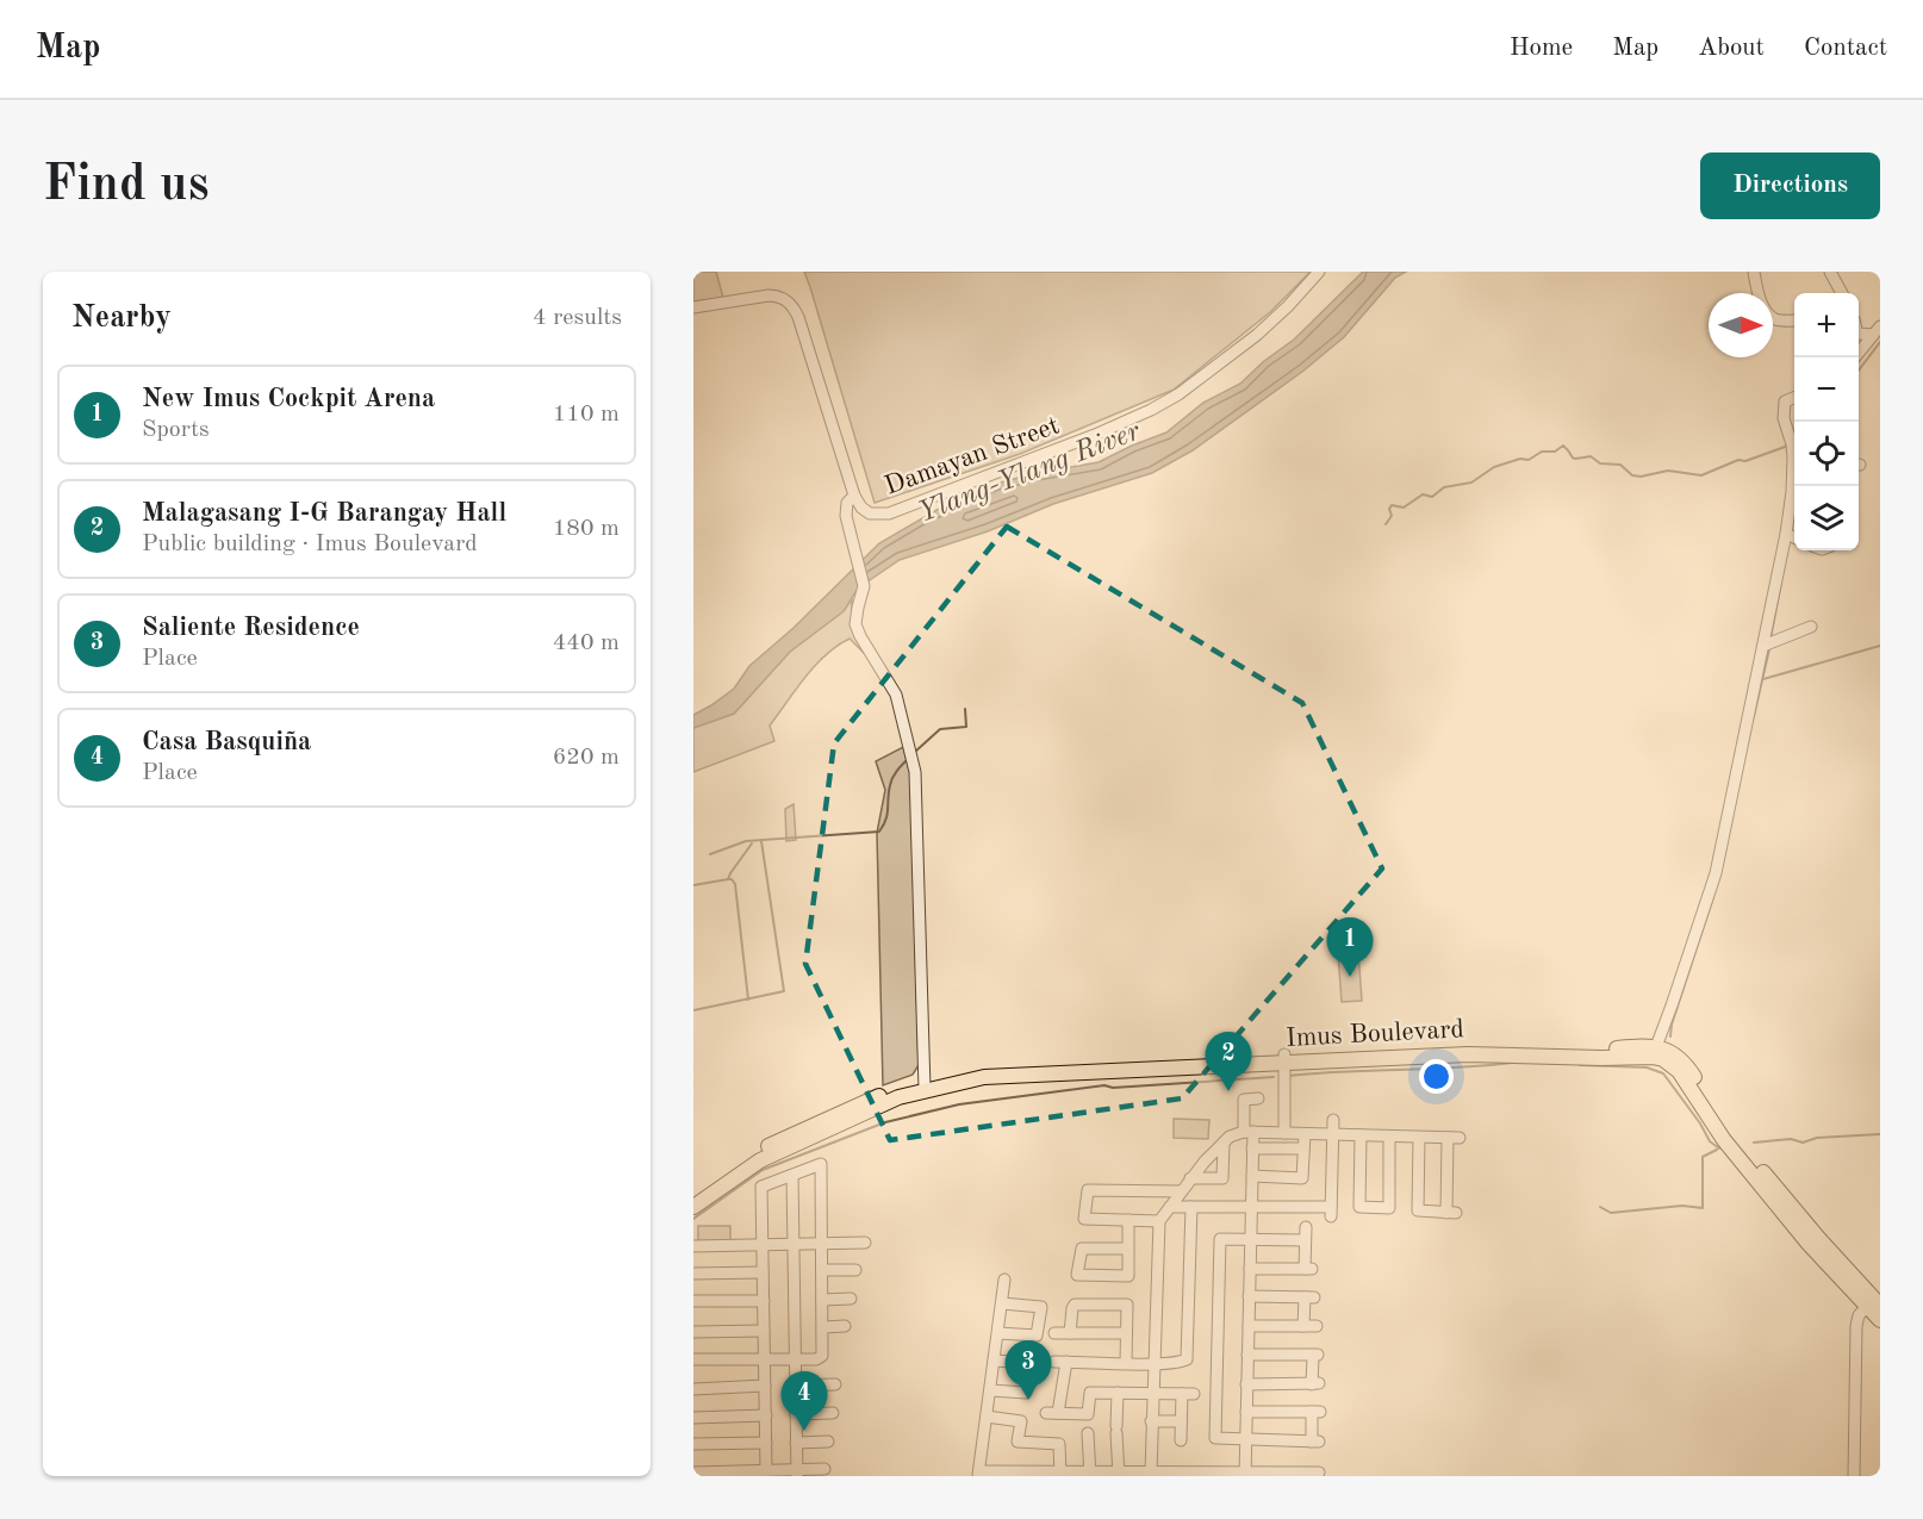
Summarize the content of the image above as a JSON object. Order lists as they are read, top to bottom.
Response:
{
  "streets": {
    "main road": ["Imus Boulevard"],
    "street": ["Damayan Street"]
  },
  "water": ["Ylang-Ylang River"],
  "north": "right",
  "page": {
    "header": "Map",
    "nav": [
      "Home",
      "Map",
      "About",
      "Contact"
    ],
    "buttons": "Directions",
    "title": "Find us",
    "heading": ["Nearby", "4 results"],
    "map_buttons": ["+", "−"],
    "list": [
      {
        "mark": "1",
        "name": "New Imus Cockpit Arena",
        "note": "Sports",
        "value": "110 m"
      },
      {
        "mark": "2",
        "name": "Malagasang I-G Barangay Hall",
        "note": "Public building · Imus Boulevard",
        "value": "180 m"
      },
      {
        "mark": "3",
        "name": "Saliente Residence",
        "note": "Place",
        "value": "440 m"
      },
      {
        "mark": "4",
        "name": "Casa Basquiña",
        "note": "Place",
        "value": "620 m"
      }
    ],
    "pins": [
      "1",
      "2",
      "3",
      "4"
    ]
  }
}
